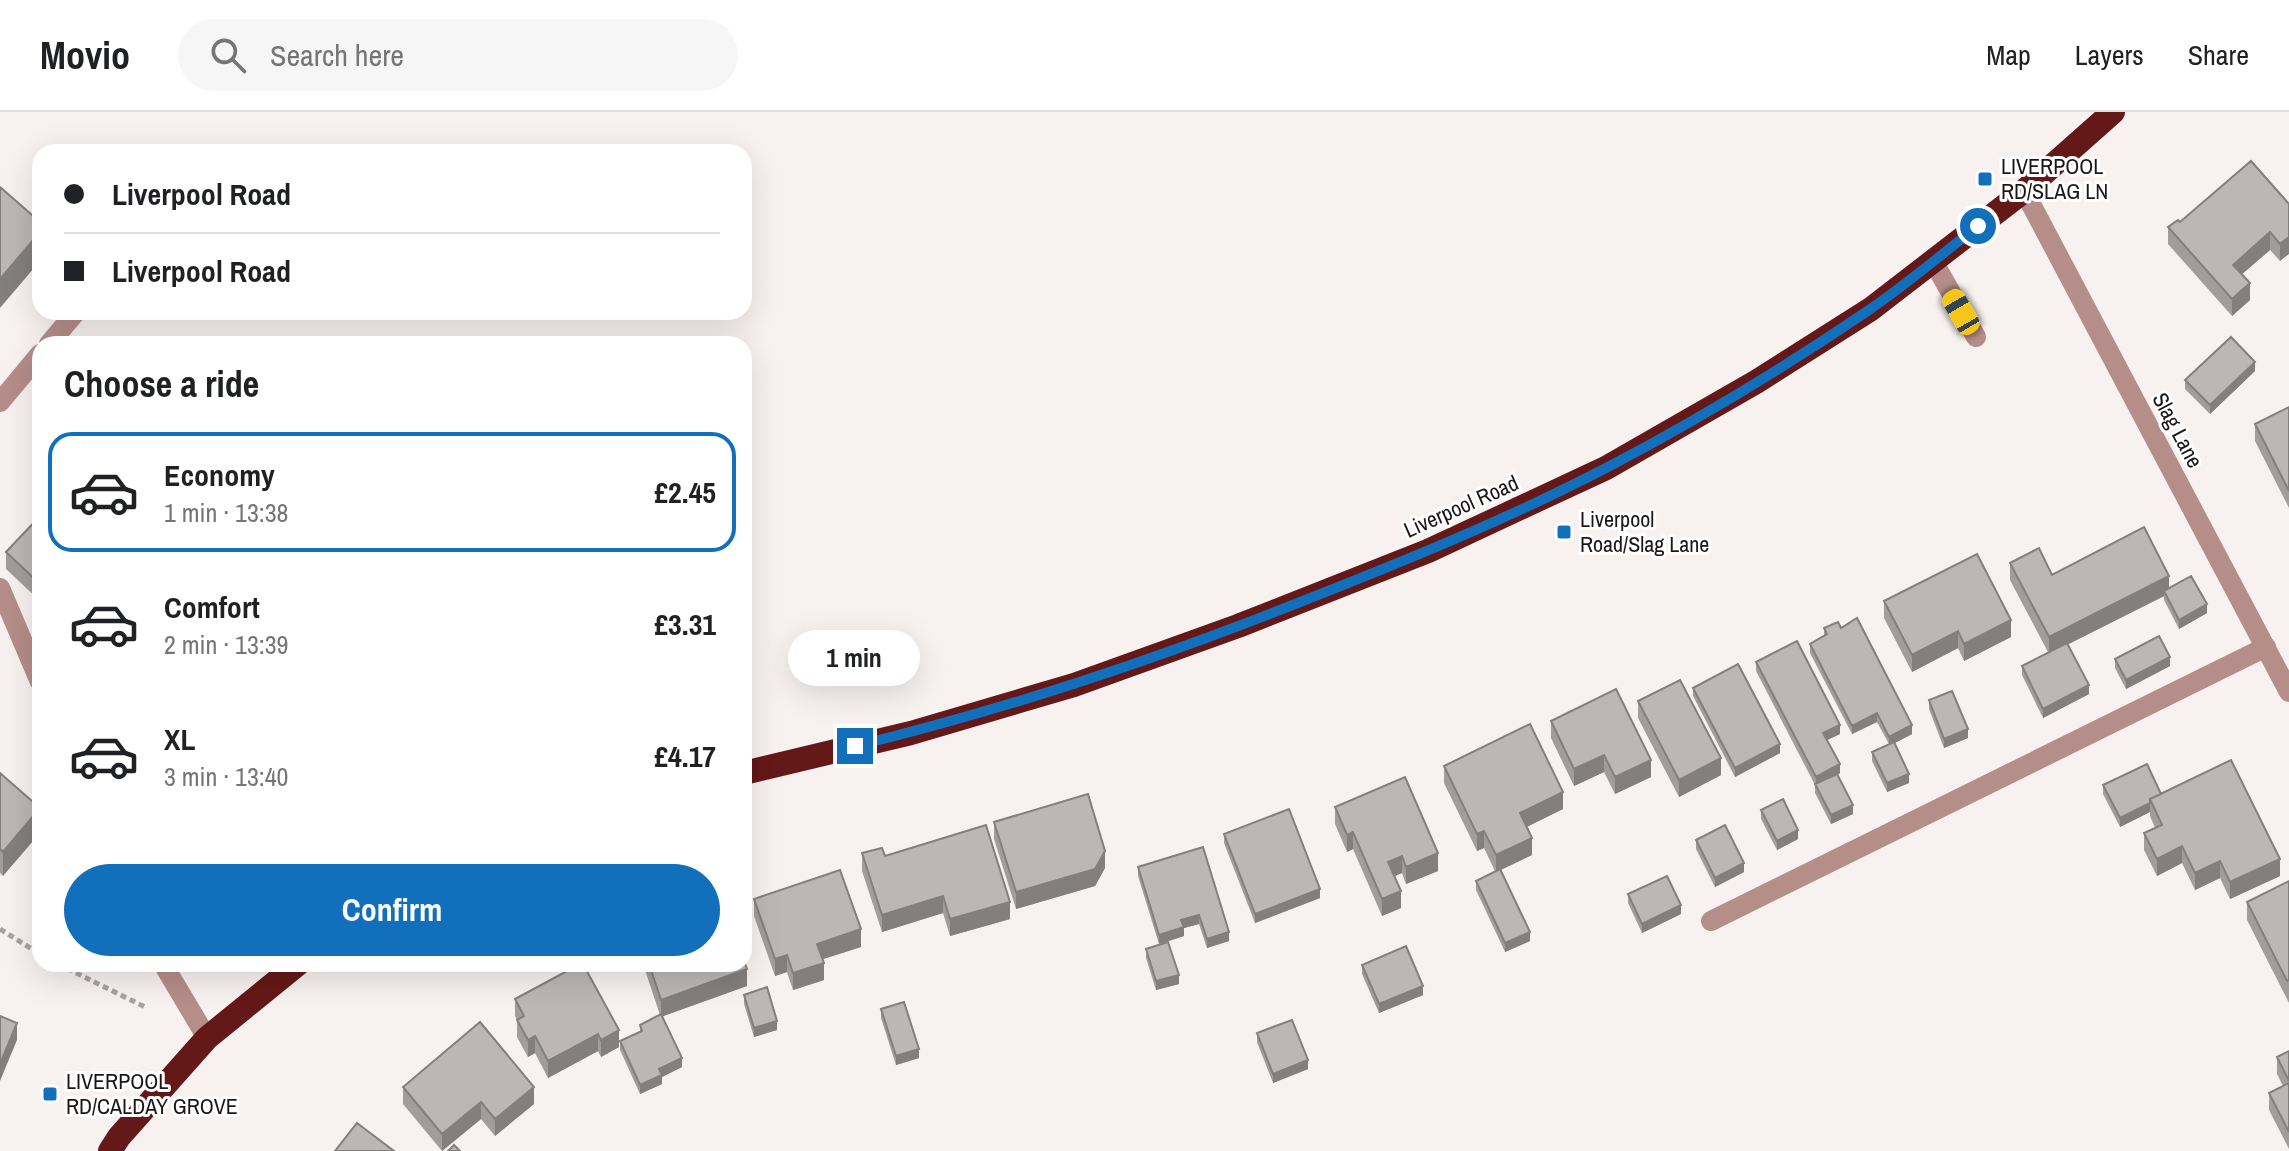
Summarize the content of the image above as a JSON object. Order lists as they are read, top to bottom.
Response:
{
  "streets": {
    "highway": ["Liverpool Road"],
    "street": ["Slag Lane"]
  },
  "crossings": [
    ["Slag Lane", "Liverpool Road"]
  ],
  "places": {
    "transit": ["LIVERPOOL RD/SLAG LN", "Liverpool Road/Slag Lane", "LIVERPOOL RD/CALDAY GROVE"]
  },
  "page": {
    "header": "Movio",
    "search": "Search here",
    "nav": ["Map", "Layers", "Share"],
    "banner": ["Liverpool Road", "Liverpool Road"],
    "heading": "Choose a ride",
    "list": [
      {
        "name": "Economy",
        "note": "1 min · 13:38",
        "value": "£2.45"
      },
      {
        "name": "Comfort",
        "note": "2 min · 13:39",
        "value": "£3.31"
      },
      {
        "name": "XL",
        "note": "3 min · 13:40",
        "value": "£4.17"
      }
    ],
    "bubble": "1 min",
    "buttons": "Confirm"
  }
}
